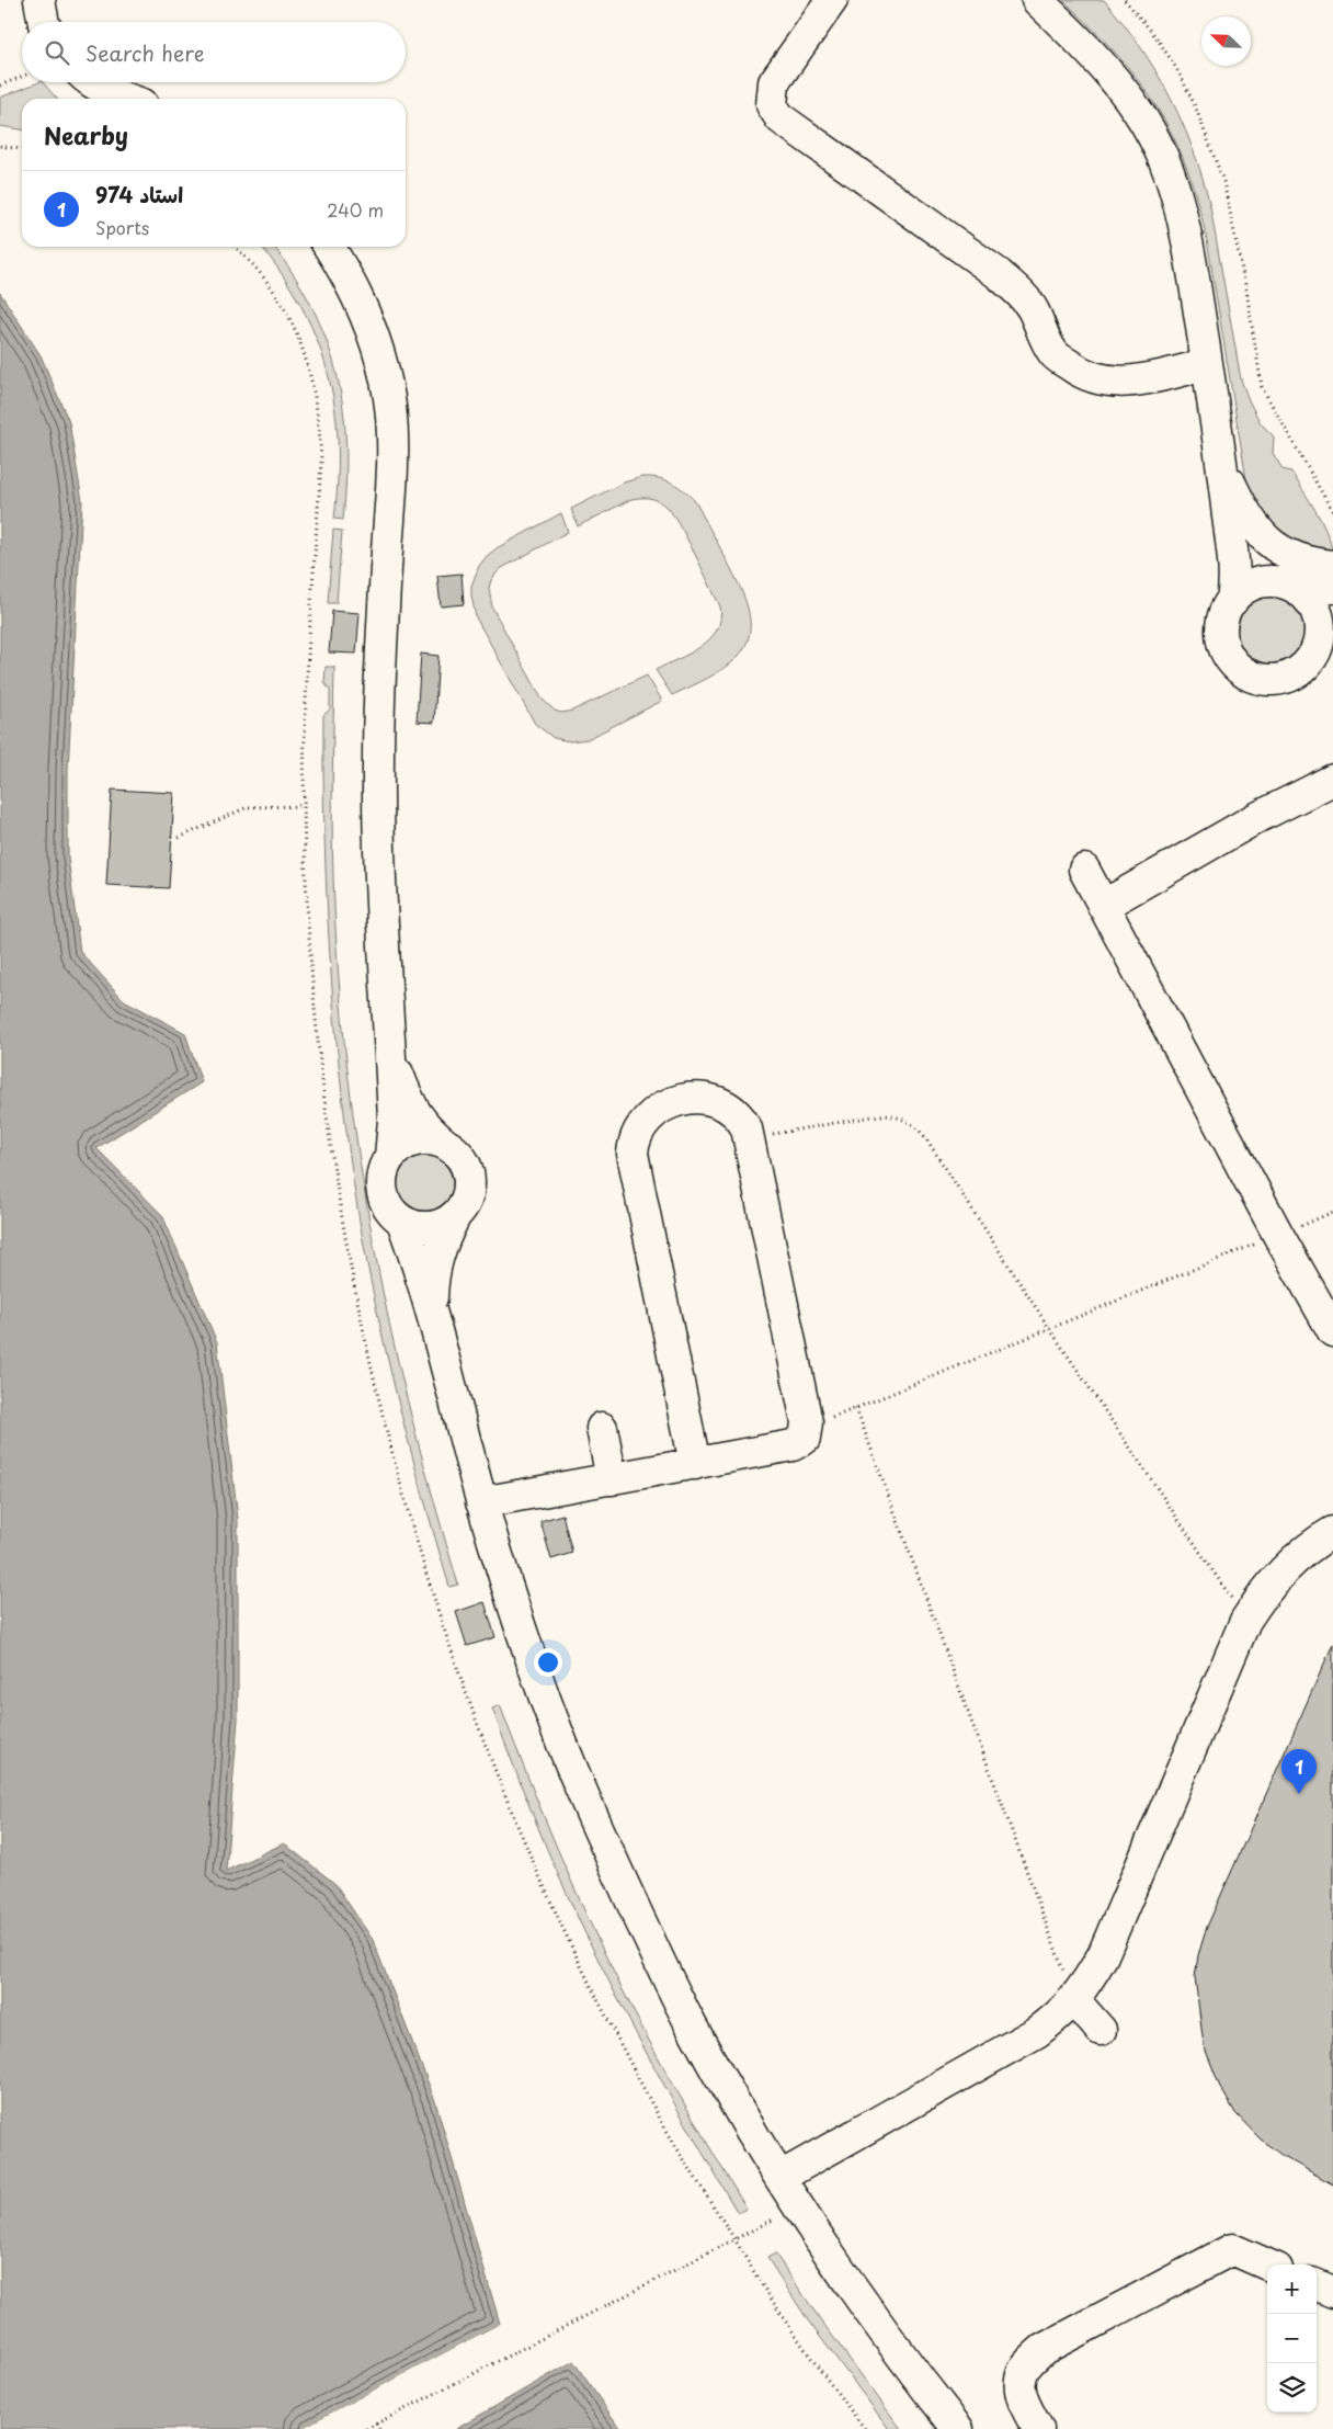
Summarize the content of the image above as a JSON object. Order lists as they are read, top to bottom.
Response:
{
  "north": "top left",
  "page": {
    "search": "Search here",
    "heading": "Nearby",
    "list": [
      {
        "mark": "1",
        "name": "استاد 974",
        "note": "Sports",
        "value": "240 m"
      }
    ],
    "pins": "1",
    "map_buttons": ["+", "−"]
  }
}
